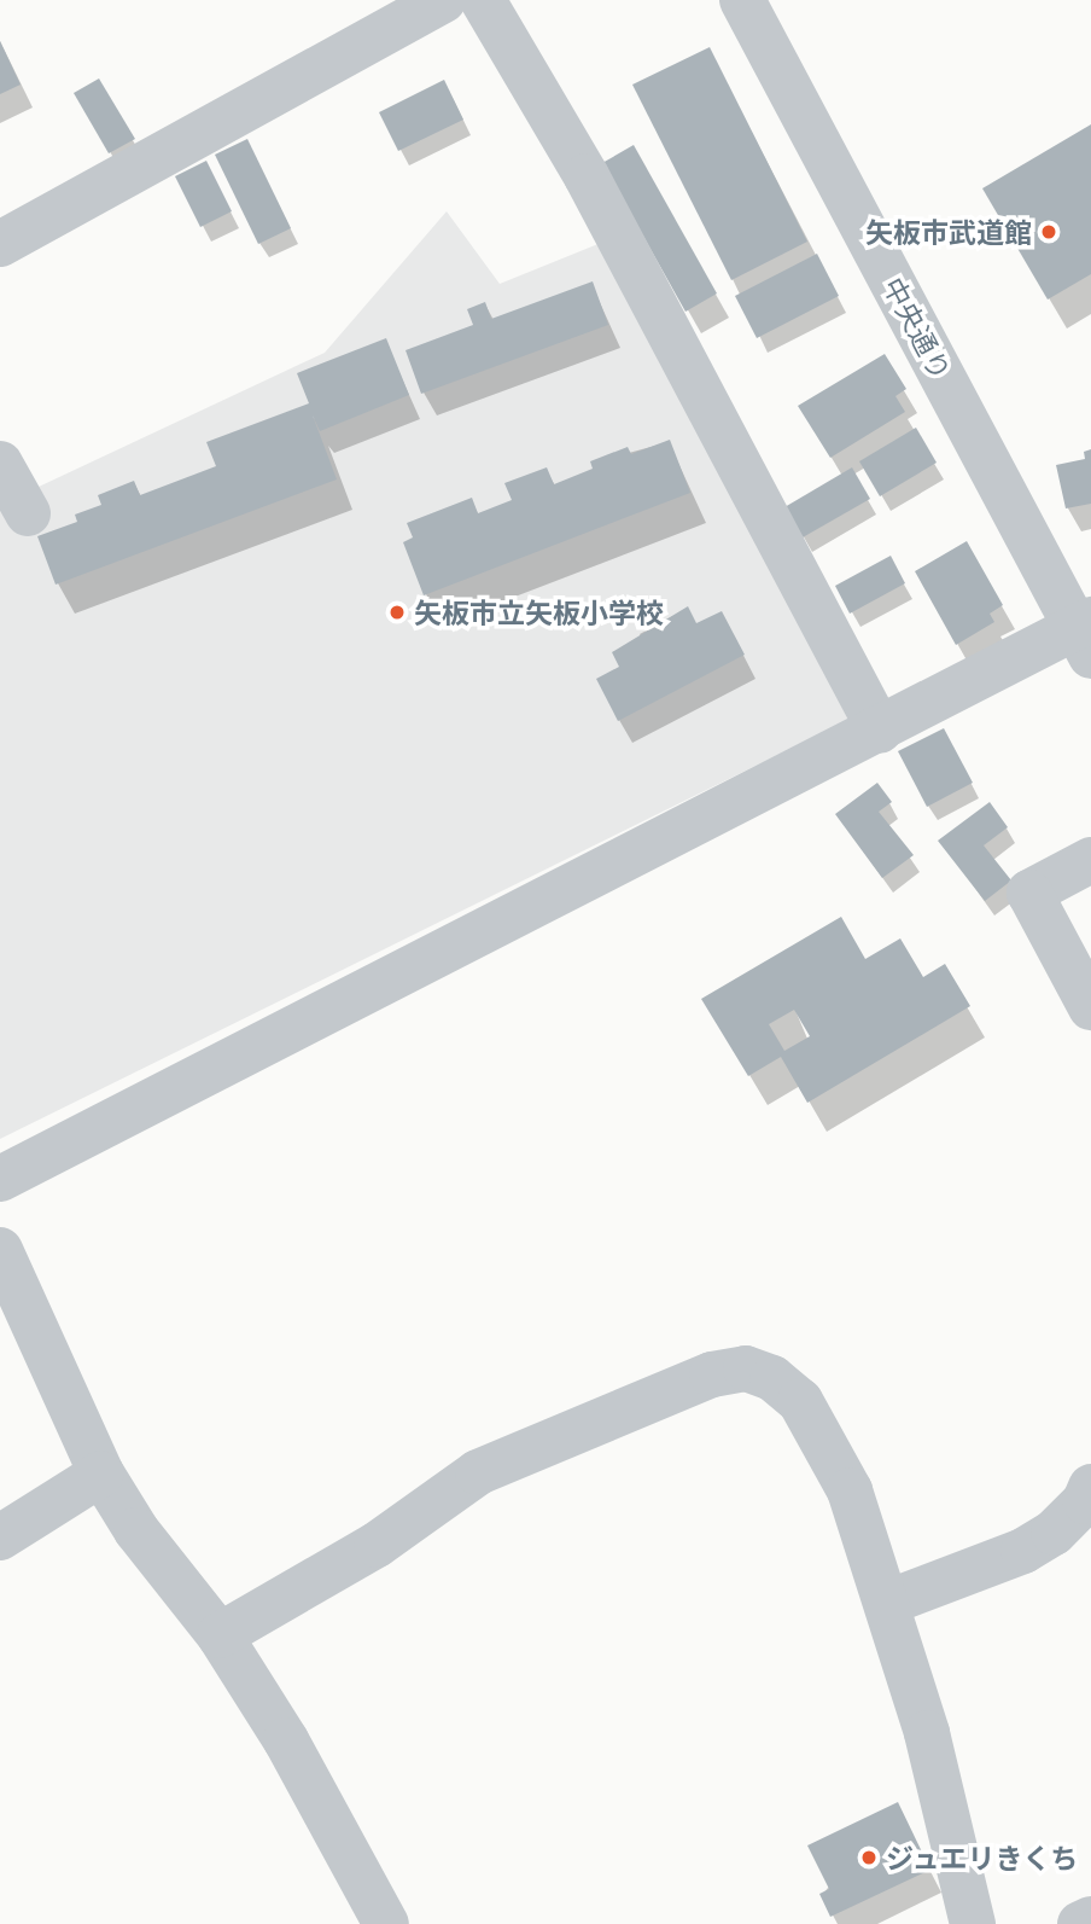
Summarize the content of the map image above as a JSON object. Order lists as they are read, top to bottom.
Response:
{
  "streets": {
    "street": ["中央通り"]
  },
  "places": ["矢板市武道館", "矢板市立矢板小学校", "ジュエリきくち"]
}
